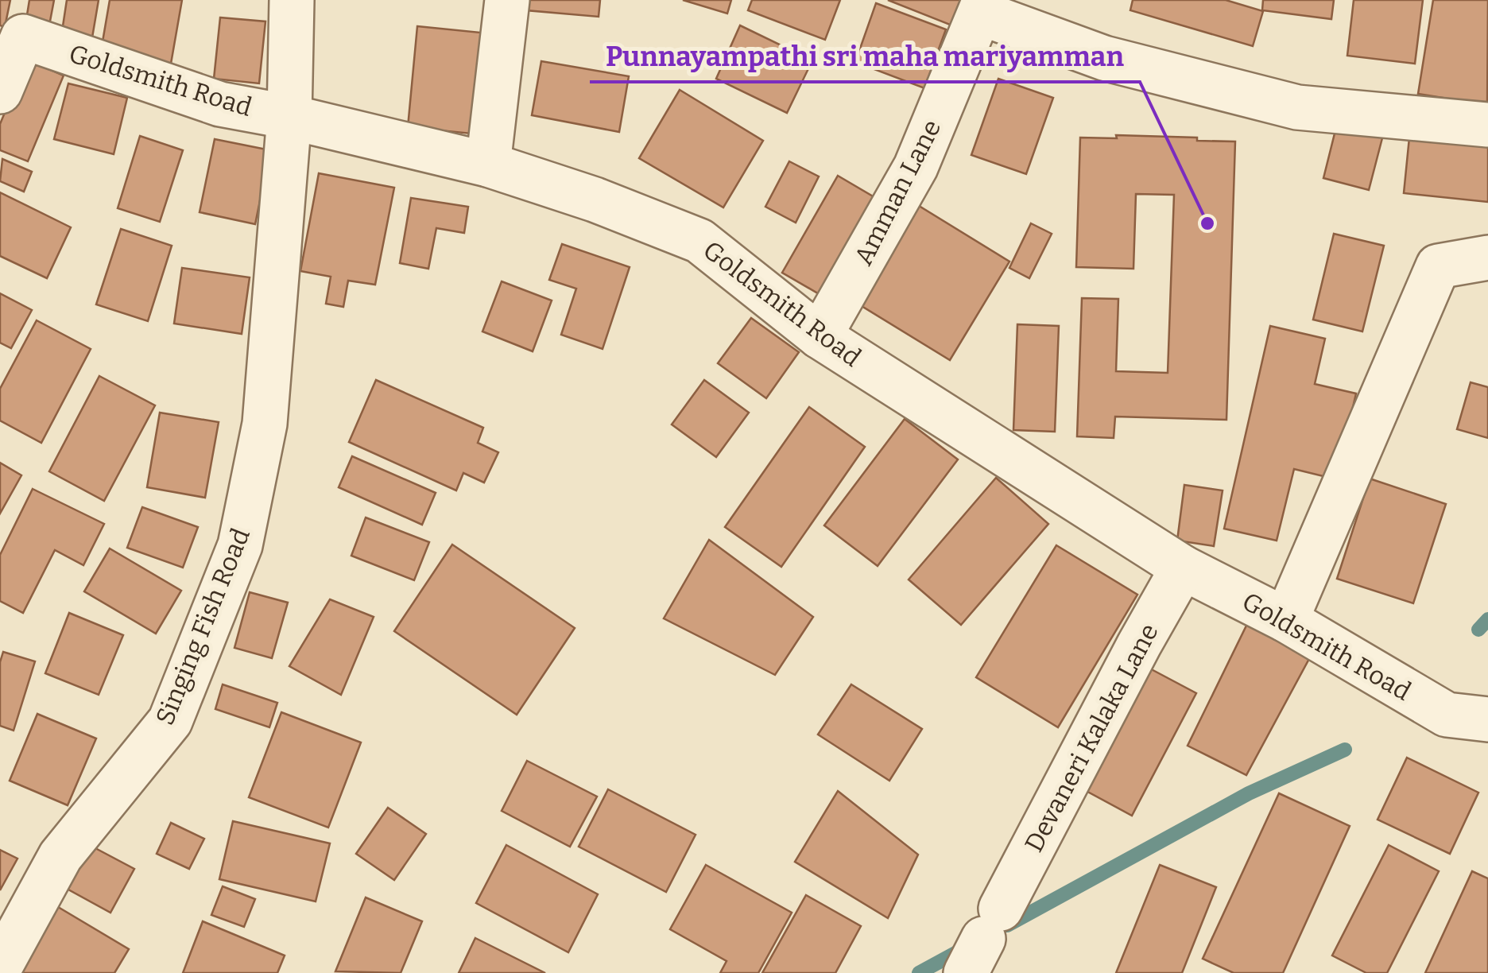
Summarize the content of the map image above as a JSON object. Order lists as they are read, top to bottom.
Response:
{
  "streets": {
    "street": [
      "Goldsmith Road",
      "Amman Lane",
      "Singing Fish Road",
      "Devaneri Kalaka Lane"
    ]
  },
  "crossings": [
    ["Goldsmith Road", "Amman Lane"],
    ["Goldsmith Road", "Singing Fish Road"],
    ["Goldsmith Road", "Devaneri Kalaka Lane"]
  ],
  "places": ["Punnayampathi sri maha mariyamman"]
}
